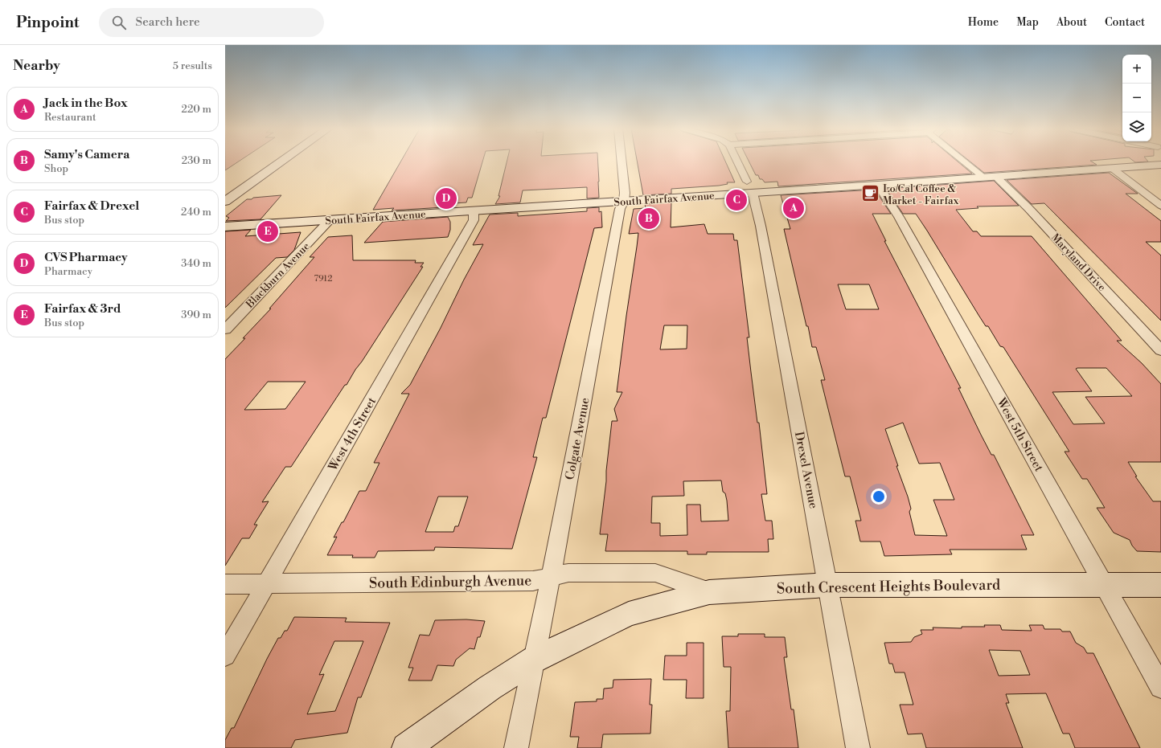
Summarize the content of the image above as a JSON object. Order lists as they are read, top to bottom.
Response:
{
  "streets": {
    "main road": ["South Fairfax Avenue", "South Crescent Heights Boulevard"],
    "street": [
      "Maryland Drive",
      "Blackburn Avenue",
      "West 4th Street",
      "West 5th Street",
      "Colgate Avenue",
      "Drexel Avenue",
      "South Edinburgh Avenue"
    ]
  },
  "crossings": [
    ["South Fairfax Avenue", "Maryland Drive"],
    ["South Fairfax Avenue", "Blackburn Avenue"],
    ["South Fairfax Avenue", "West 4th Street"],
    ["South Fairfax Avenue", "West 5th Street"],
    ["South Fairfax Avenue", "Colgate Avenue"],
    ["South Fairfax Avenue", "Drexel Avenue"],
    ["West 4th Street", "South Edinburgh Avenue"],
    ["West 5th Street", "South Crescent Heights Boulevard"],
    ["Colgate Avenue", "South Edinburgh Avenue"],
    ["Colgate Avenue", "South Crescent Heights Boulevard"],
    ["Drexel Avenue", "South Crescent Heights Boulevard"],
    ["South Edinburgh Avenue", "South Crescent Heights Boulevard"]
  ],
  "places": {
    "cafe": ["Lo/Cal Coffee & Market - Fairfax"]
  },
  "house_numbers": ["7912"],
  "page": {
    "header": "Pinpoint",
    "search": "Search here",
    "nav": [
      "Home",
      "Map",
      "About",
      "Contact"
    ],
    "heading": ["Nearby", "5 results"],
    "map_buttons": ["+", "−"],
    "list": [
      {
        "mark": "A",
        "name": "Jack in the Box",
        "note": "Restaurant",
        "value": "220 m"
      },
      {
        "mark": "B",
        "name": "Samy's Camera",
        "note": "Shop",
        "value": "230 m"
      },
      {
        "mark": "C",
        "name": "Fairfax & Drexel",
        "note": "Bus stop",
        "value": "240 m"
      },
      {
        "mark": "D",
        "name": "CVS Pharmacy",
        "note": "Pharmacy",
        "value": "340 m"
      },
      {
        "mark": "E",
        "name": "Fairfax & 3rd",
        "note": "Bus stop",
        "value": "390 m"
      }
    ],
    "pins": [
      "D",
      "C",
      "A",
      "B",
      "E"
    ]
  }
}
